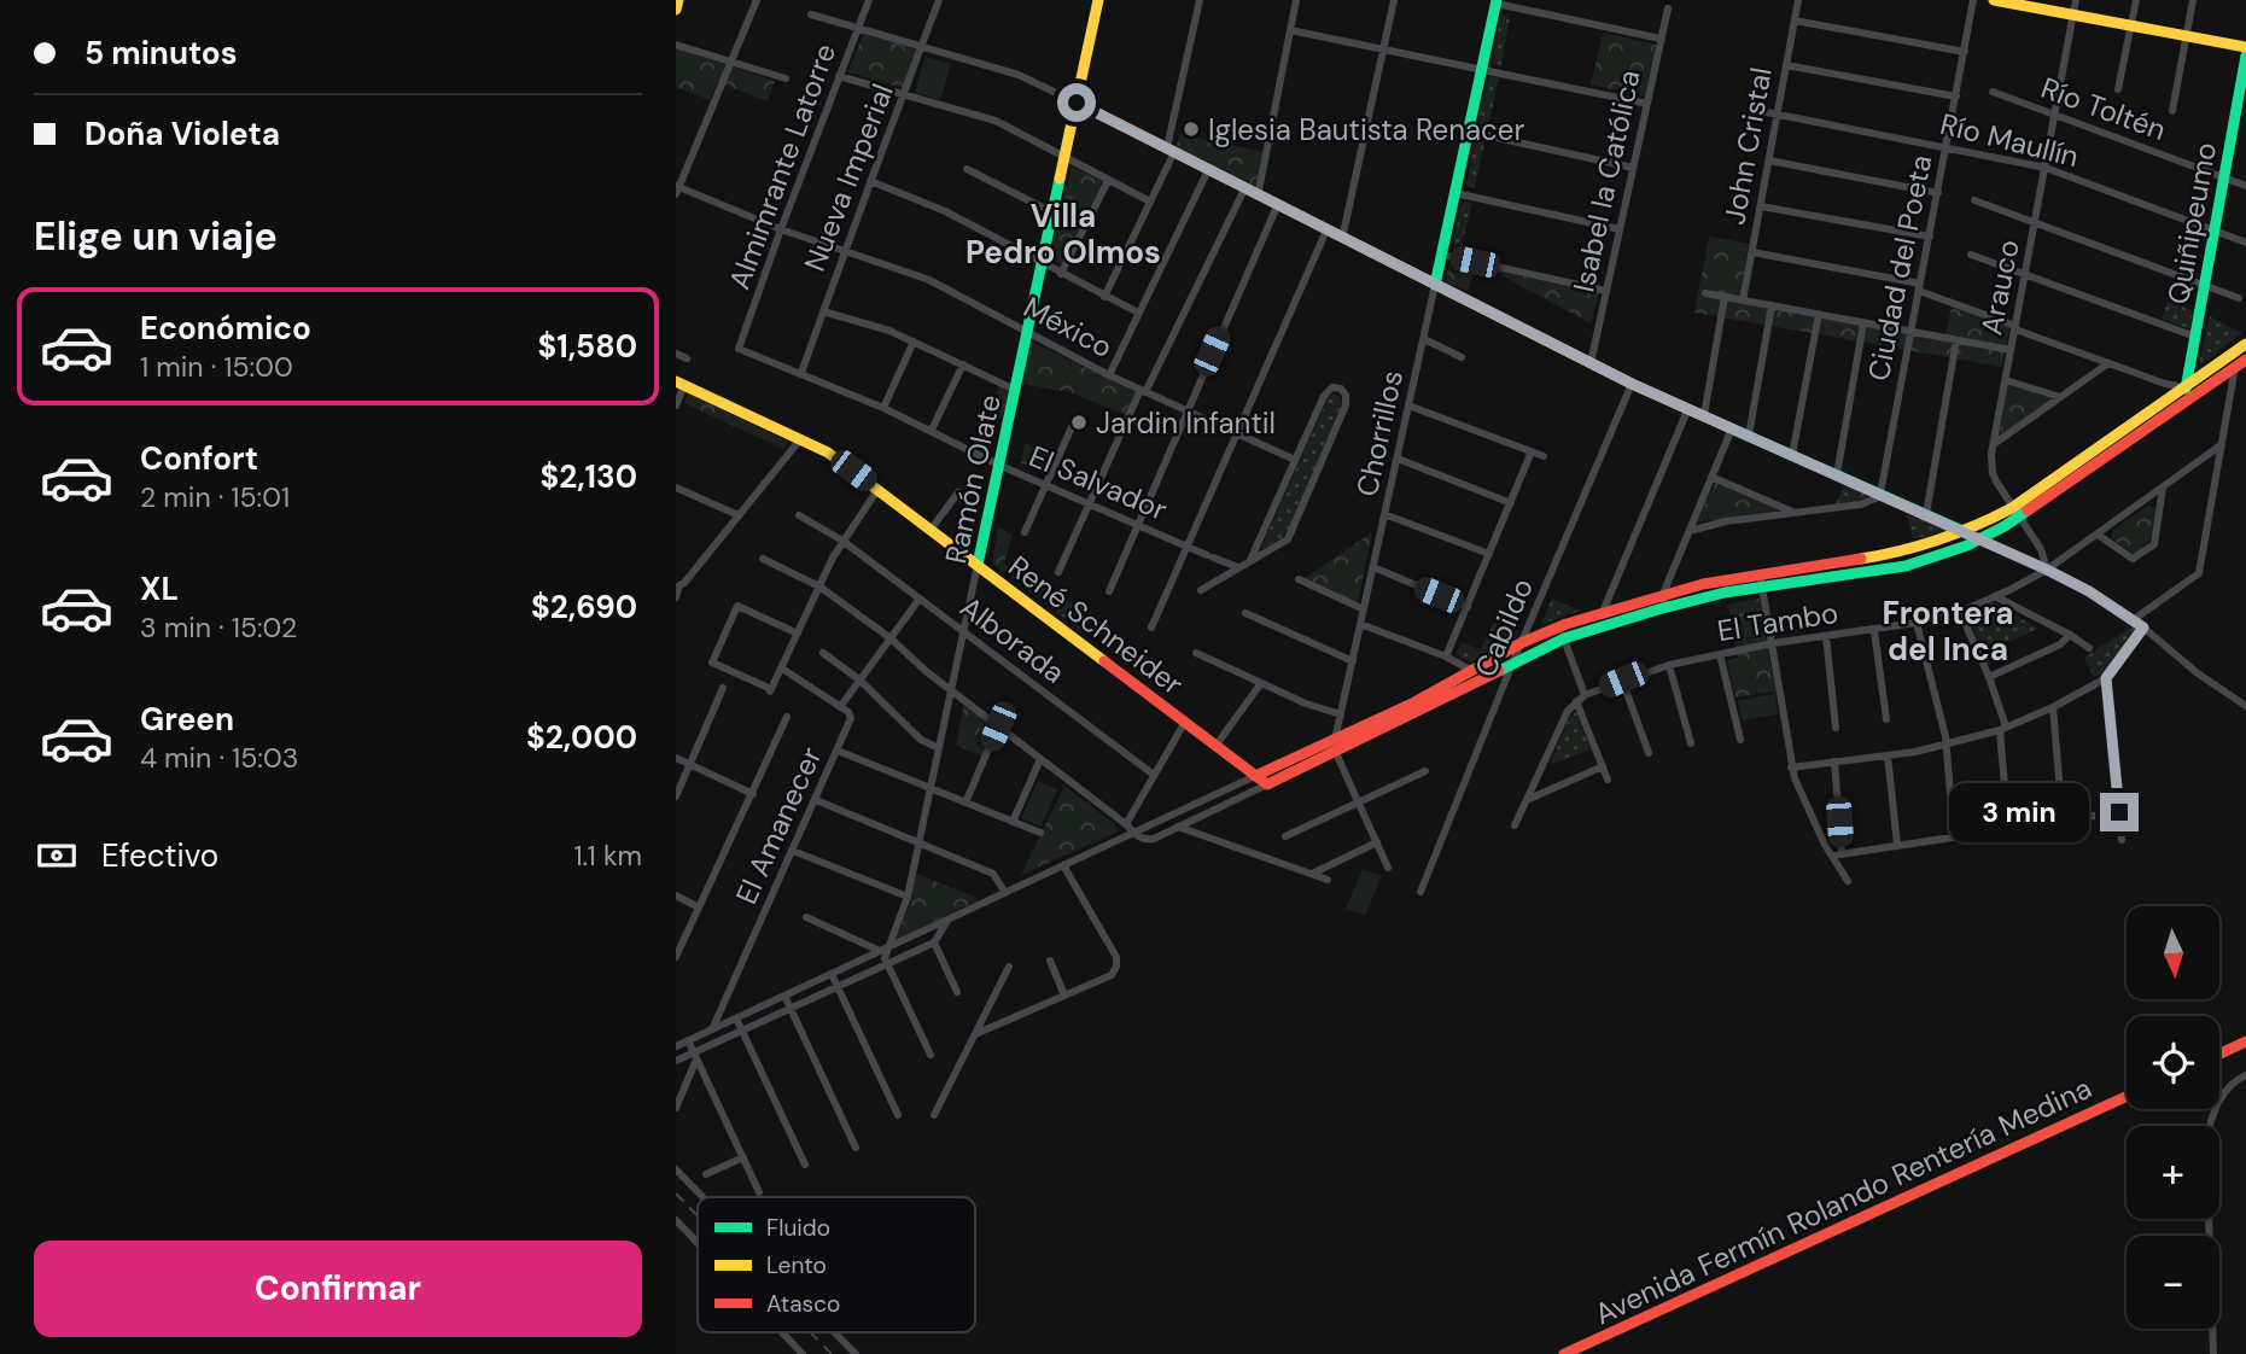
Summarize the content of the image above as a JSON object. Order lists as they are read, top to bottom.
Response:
{
  "streets": {
    "street": [
      "Río Toltén",
      "Río Maullín",
      "John Cristal",
      "Almimrante Latorre",
      "Nueva Imperial",
      "Isabel la Católica",
      "Quiñipeumo",
      "Ciudad del Poeta",
      "Arauco",
      "México",
      "Chorrillos",
      "Ramón Olate",
      "El Salvador",
      "El Tambo",
      "René Schneider",
      "Cabildo",
      "Alborada",
      "El Amanecer",
      "Avenida Fermín Rolando Rentería Medina"
    ]
  },
  "crossings": [
    ["Río Toltén", "Quiñipeumo"],
    ["Río Toltén", "Arauco"],
    ["Río Maullín", "John Cristal"],
    ["Río Maullín", "Quiñipeumo"],
    ["Río Maullín", "Ciudad del Poeta"],
    ["Río Maullín", "Arauco"],
    ["Almimrante Latorre", "México"],
    ["Almimrante Latorre", "El Salvador"],
    ["Nueva Imperial", "México"],
    ["Nueva Imperial", "El Salvador"],
    ["Arauco", "El Tambo"],
    ["México", "Ramón Olate"],
    ["Ramón Olate", "El Salvador"],
    ["Ramón Olate", "René Schneider"],
    ["Ramón Olate", "Alborada"]
  ],
  "districts": ["Villa Pedro Olmos", "Frontera del Inca"],
  "places": ["Iglesia Bautista Renacer", "Jardin Infantil"],
  "legend": ["Fluido", "Lento", "Atasco"],
  "north": "bottom",
  "page": {
    "banner": ["5 minutos", "Doña Violeta"],
    "heading": "Elige un viaje",
    "list": [
      {
        "name": "Económico",
        "note": "1 min · 15:00",
        "value": "$1,580"
      },
      {
        "name": "Confort",
        "note": "2 min · 15:01",
        "value": "$2,130"
      },
      {
        "name": "XL",
        "note": "3 min · 15:02",
        "value": "$2,690"
      },
      {
        "name": "Green",
        "note": "4 min · 15:03",
        "value": "$2,000"
      }
    ],
    "bubble": "3 min",
    "pay": ["Efectivo", "1.1 km"],
    "map_buttons": ["+", "−"],
    "buttons": "Confirmar"
  }
}
